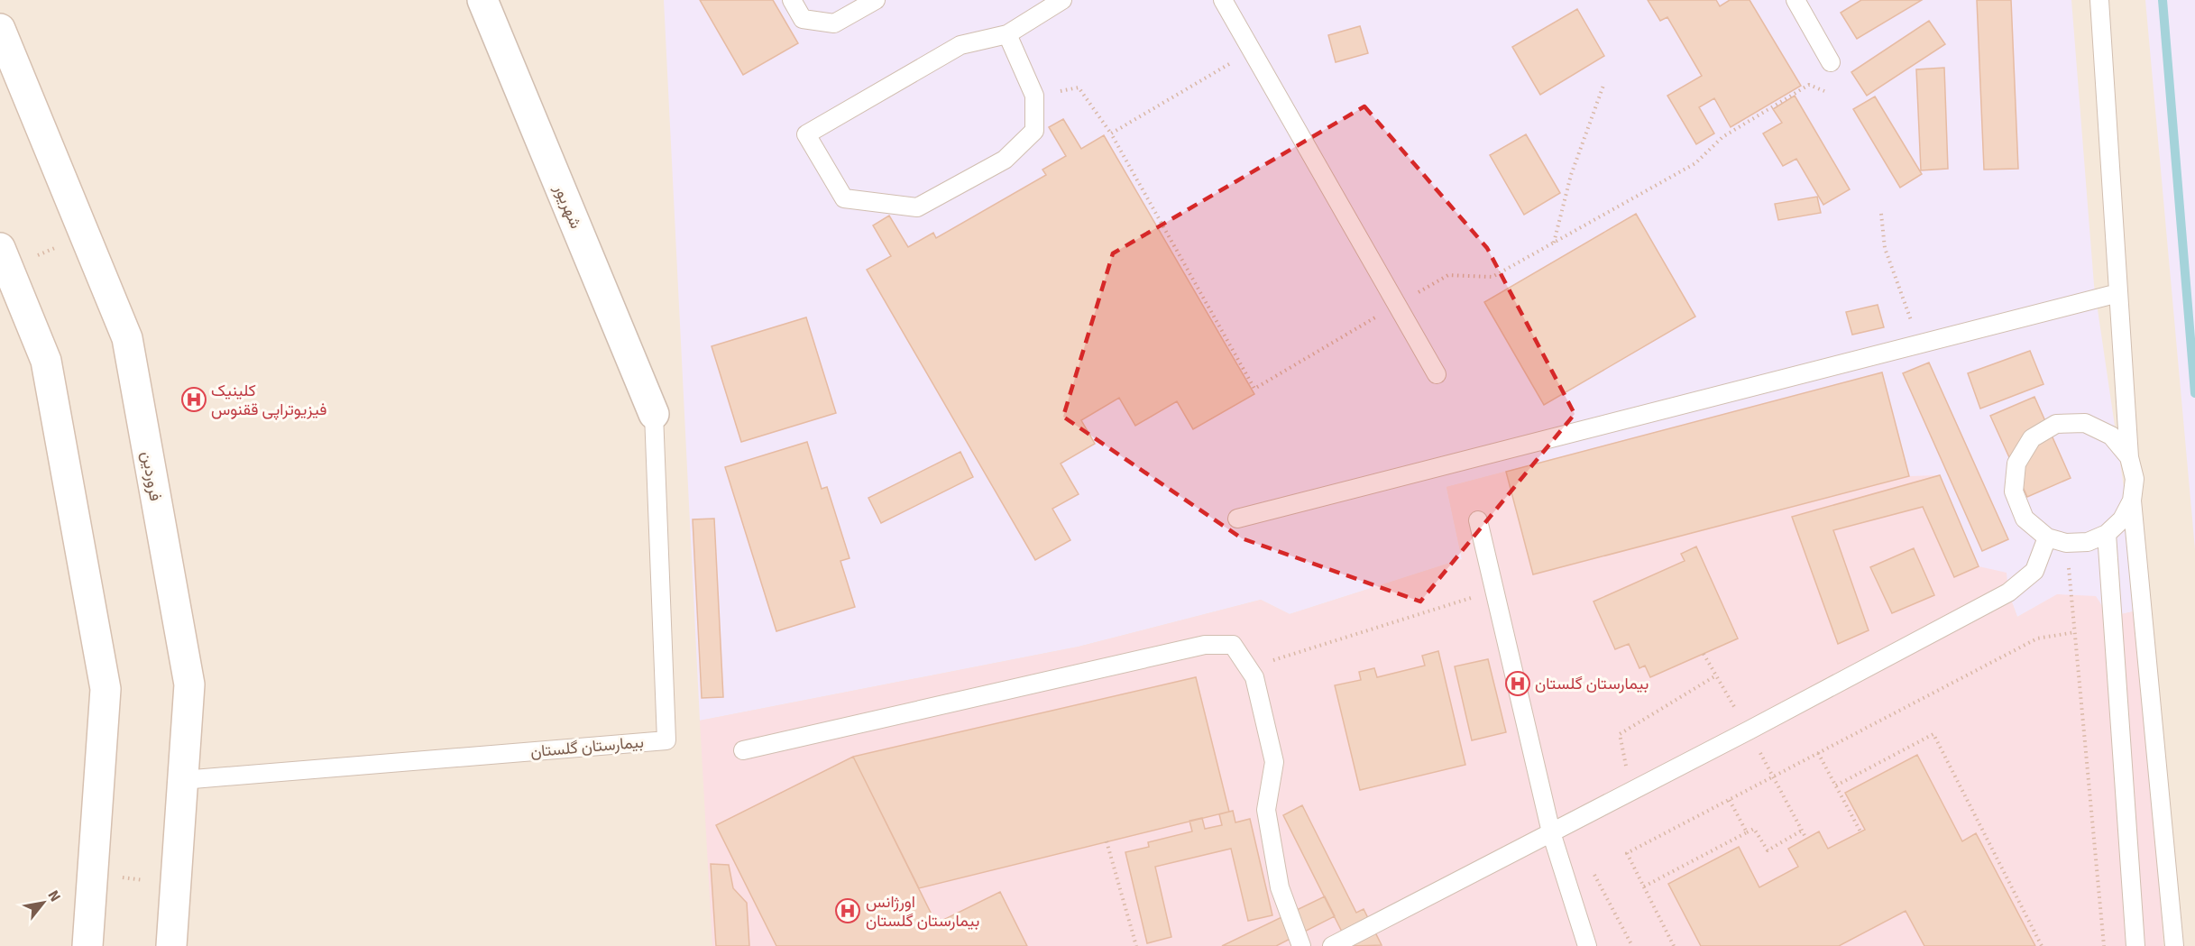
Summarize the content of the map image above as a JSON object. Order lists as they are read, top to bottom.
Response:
{
  "streets": {
    "main road": ["شهریور", "فروردین"],
    "lane": ["بیمارستان گلستان"]
  },
  "crossings": [
    ["شهریور", "بیمارستان گلستان"],
    ["فروردین", "بیمارستان گلستان"]
  ],
  "places": {
    "hospital": ["کلینیک فیزیوتراپی ققنوس", "بیمارستان گلستان", "اورژانس بیمارستان گلستان"]
  },
  "north": "top right"
}
